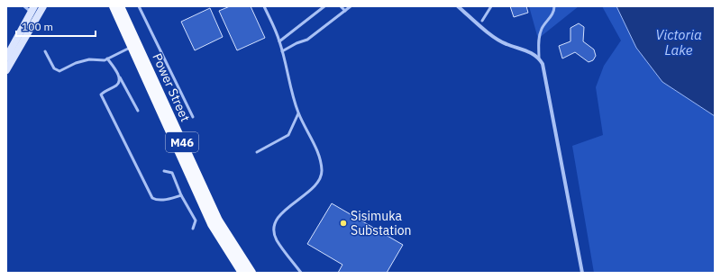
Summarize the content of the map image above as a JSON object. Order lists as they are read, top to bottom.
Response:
{
  "streets": {
    "main road": ["Power Street", "M46"]
  },
  "water": ["Victoria Lake"],
  "places": ["Sisimuka Substation"],
  "scale_bar": "100 m"
}
